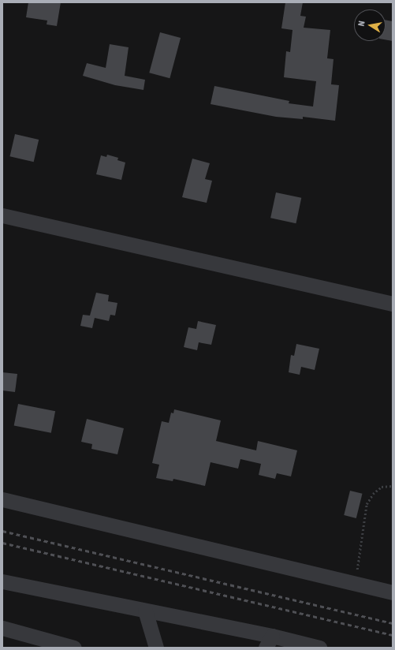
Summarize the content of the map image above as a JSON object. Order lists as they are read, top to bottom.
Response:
{
  "north": "left"
}
